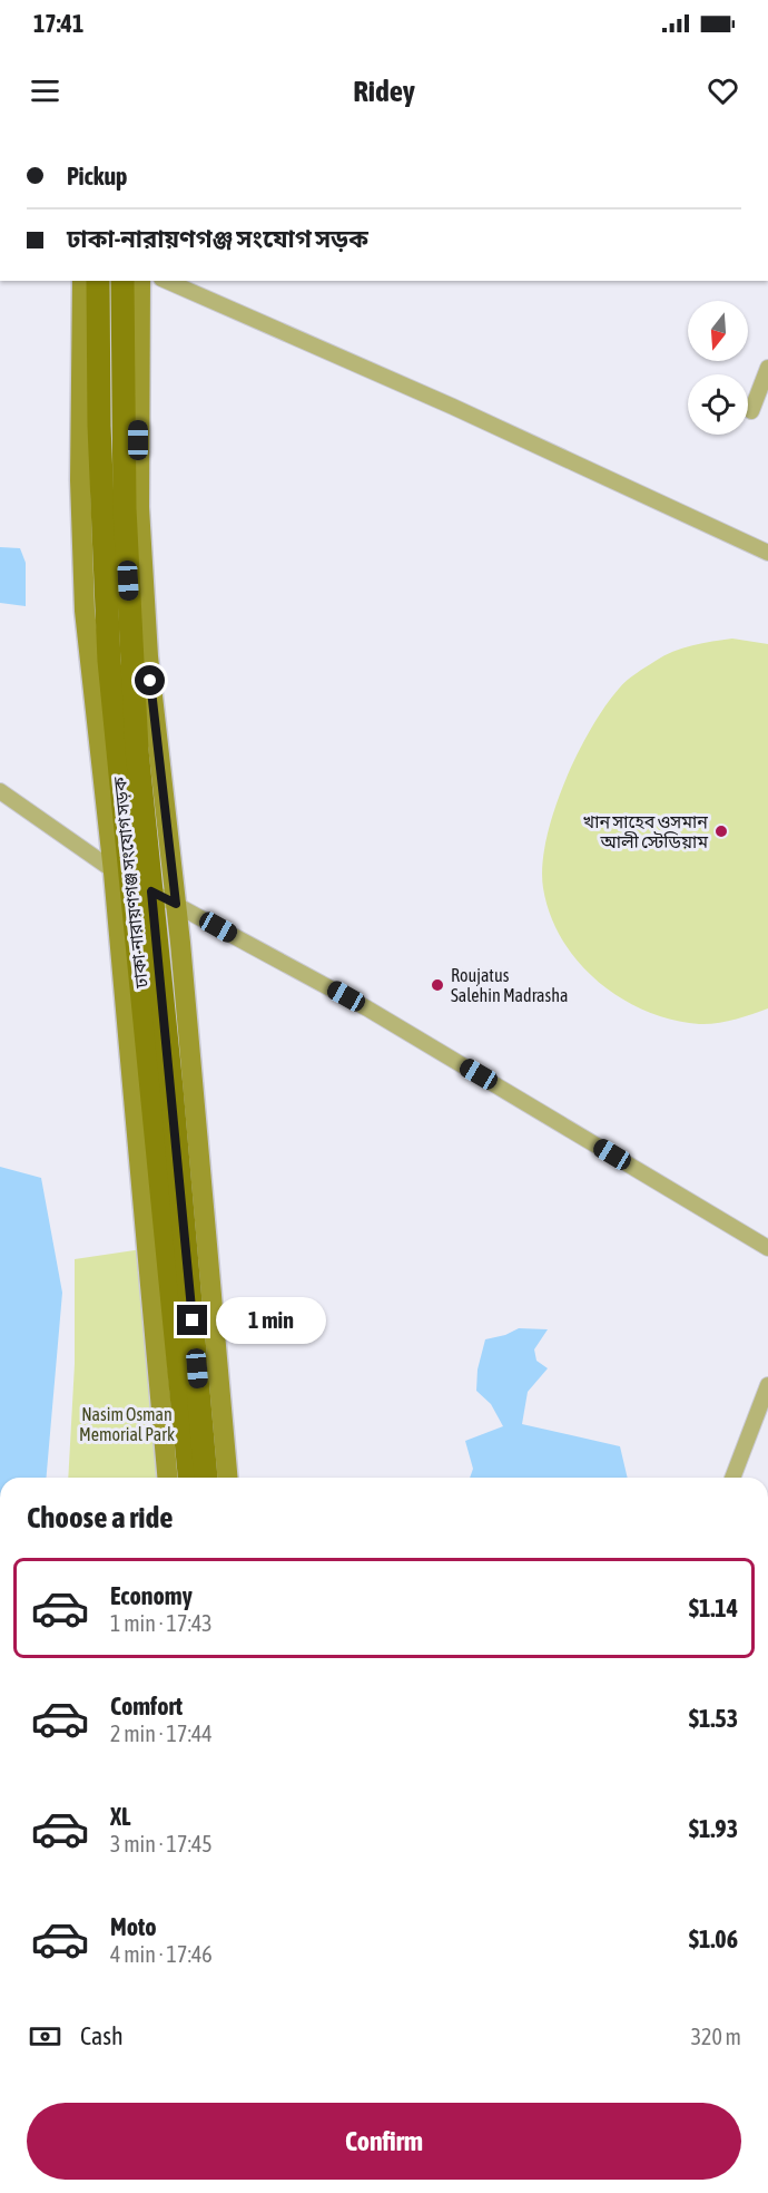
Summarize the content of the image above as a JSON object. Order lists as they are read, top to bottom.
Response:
{
  "streets": {
    "main road": ["ঢাকা-নারায়ণগঞ্জ সংযোগ সড়ক"]
  },
  "parks": ["Nasim Osman Memorial Park"],
  "places": ["খান সাহেব ওসমান আলী স্টেডিয়াম", "Roujatus Salehin Madrasha"],
  "north": "bottom",
  "page": {
    "status": "17:41",
    "header": "Ridey",
    "banner": ["Pickup", "ঢাকা-নারায়ণগঞ্জ সংযোগ সড়ক"],
    "bubble": "1 min",
    "heading": "Choose a ride",
    "list": [
      {
        "name": "Economy",
        "note": "1 min · 17:43",
        "value": "$1.14"
      },
      {
        "name": "Comfort",
        "note": "2 min · 17:44",
        "value": "$1.53"
      },
      {
        "name": "XL",
        "note": "3 min · 17:45",
        "value": "$1.93"
      },
      {
        "name": "Moto",
        "note": "4 min · 17:46",
        "value": "$1.06"
      }
    ],
    "pay": ["Cash", "320 m"],
    "buttons": "Confirm"
  }
}
